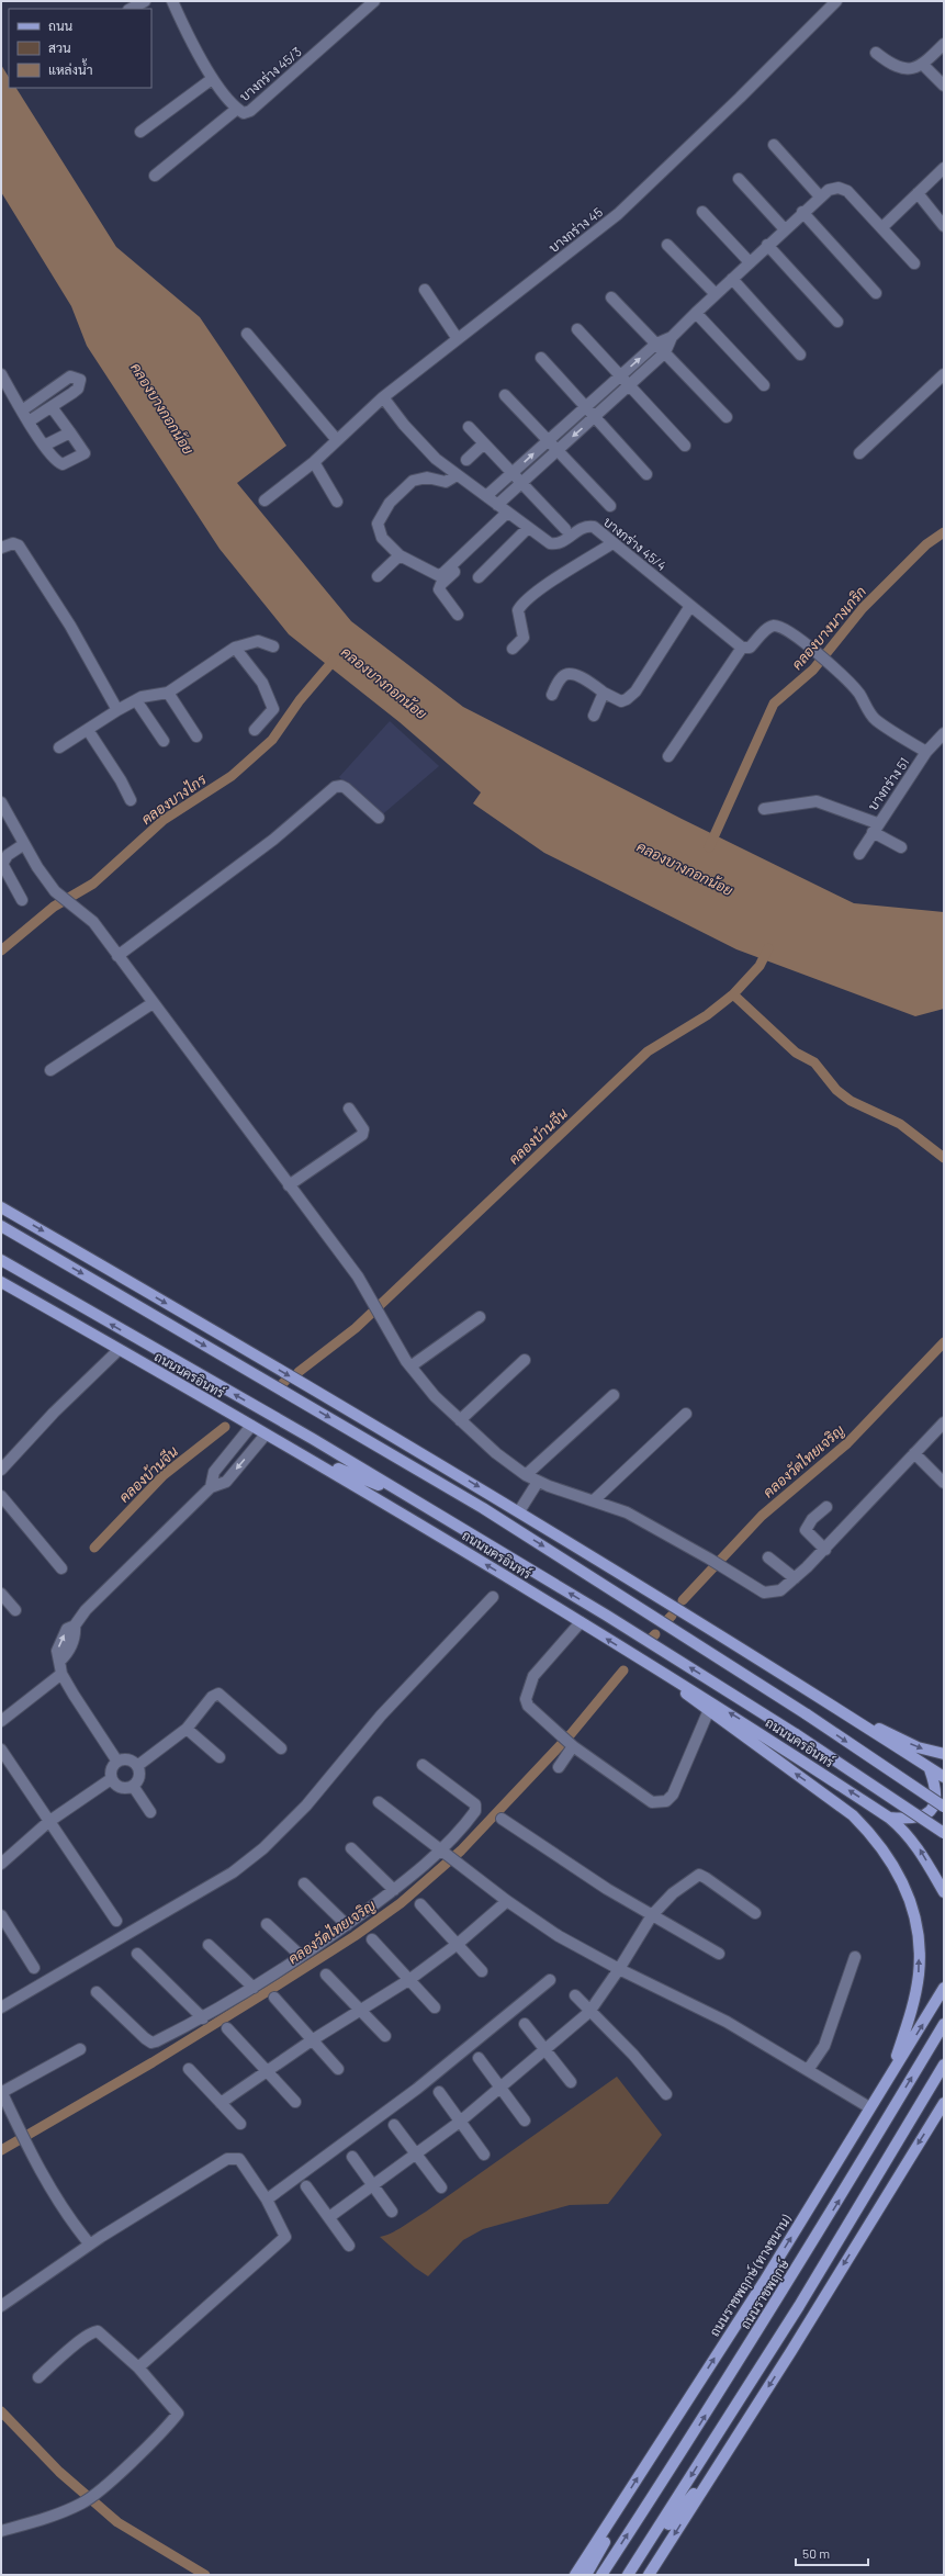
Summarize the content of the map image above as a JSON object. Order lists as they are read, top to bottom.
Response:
{
  "streets": {
    "main road": ["ถนนนครอินทร์", "ถนนราชพฤกษ์ (ทางขนาน)", "ถนนราชพฤกษ์"],
    "street": [
      "บางกร่าง 45/3",
      "บางกร่าง 45",
      "บางกร่าง 45/4",
      "บางกร่าง 51"
    ]
  },
  "crossings": [
    ["บางกร่าง 45", "บางกร่าง 45/4"]
  ],
  "water": [
    "คลองบางกอกน้อย",
    "คลองบางนางเกริก",
    "คลองบางไกร",
    "คลองบ้านจีน",
    "คลองวัดไทยเจริญ"
  ],
  "legend": ["ถนน", "สวน", "แหล่งน้ำ"],
  "scale_bar": "50 m"
}
